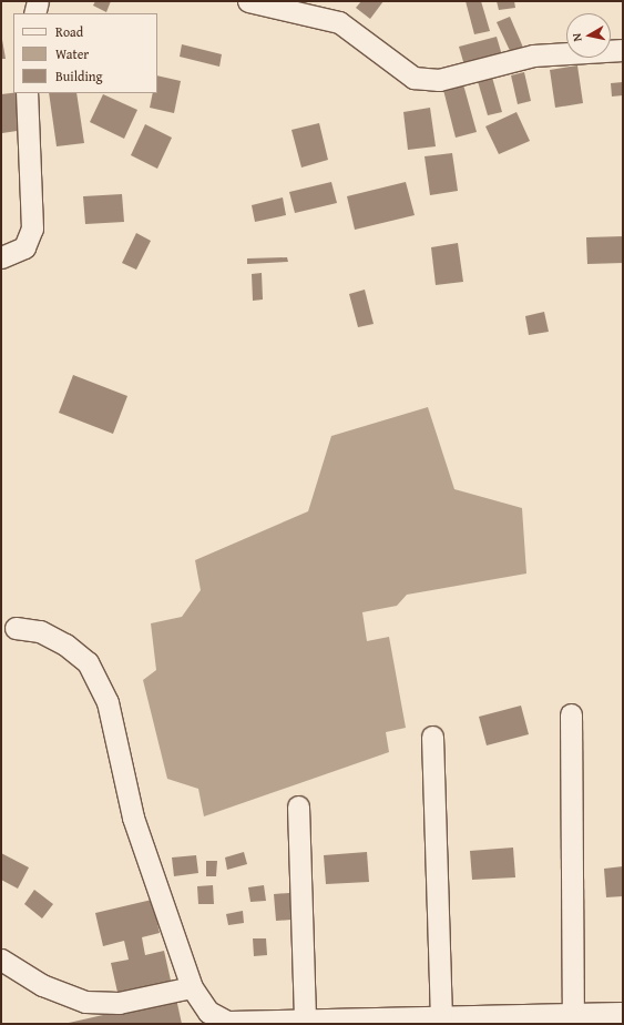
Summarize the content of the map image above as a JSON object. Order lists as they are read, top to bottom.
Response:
{
  "legend": ["Road", "Water", "Building"],
  "north": "left"
}
